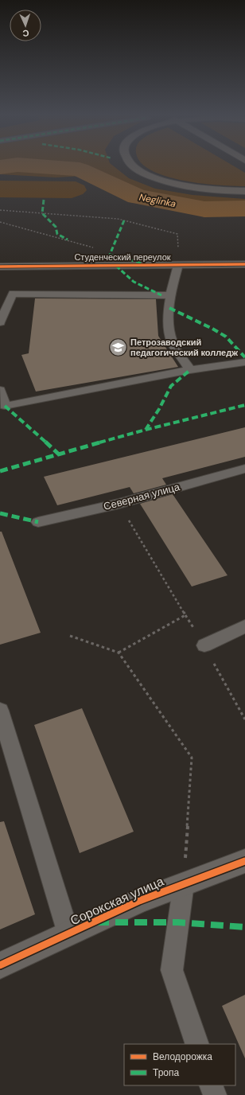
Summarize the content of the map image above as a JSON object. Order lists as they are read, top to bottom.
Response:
{
  "streets": {
    "street": ["Студенческий переулок", "Сорокская улица"],
    "lane": ["Северная улица"]
  },
  "water": ["Neglinka"],
  "places": {
    "school or university": ["Петрозаводский педагогический колледж"]
  },
  "legend": ["Велодорожка", "Тропа"],
  "north": "bottom"
}
